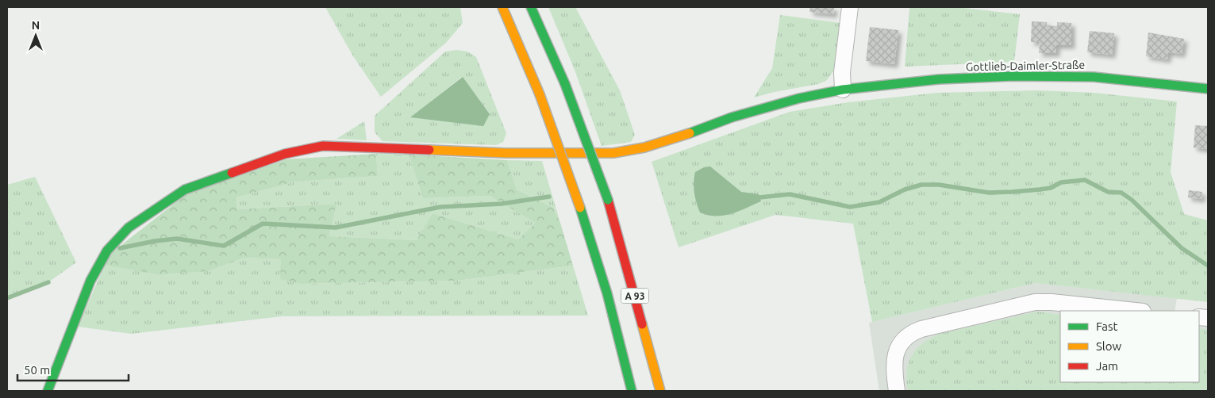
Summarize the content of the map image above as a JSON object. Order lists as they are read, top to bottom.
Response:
{
  "streets": {
    "main road": ["Gottlieb-Daimler-Straße", "A 93"]
  },
  "legend": ["Fast", "Slow", "Jam"],
  "scale_bar": "50 m",
  "north": "top"
}
